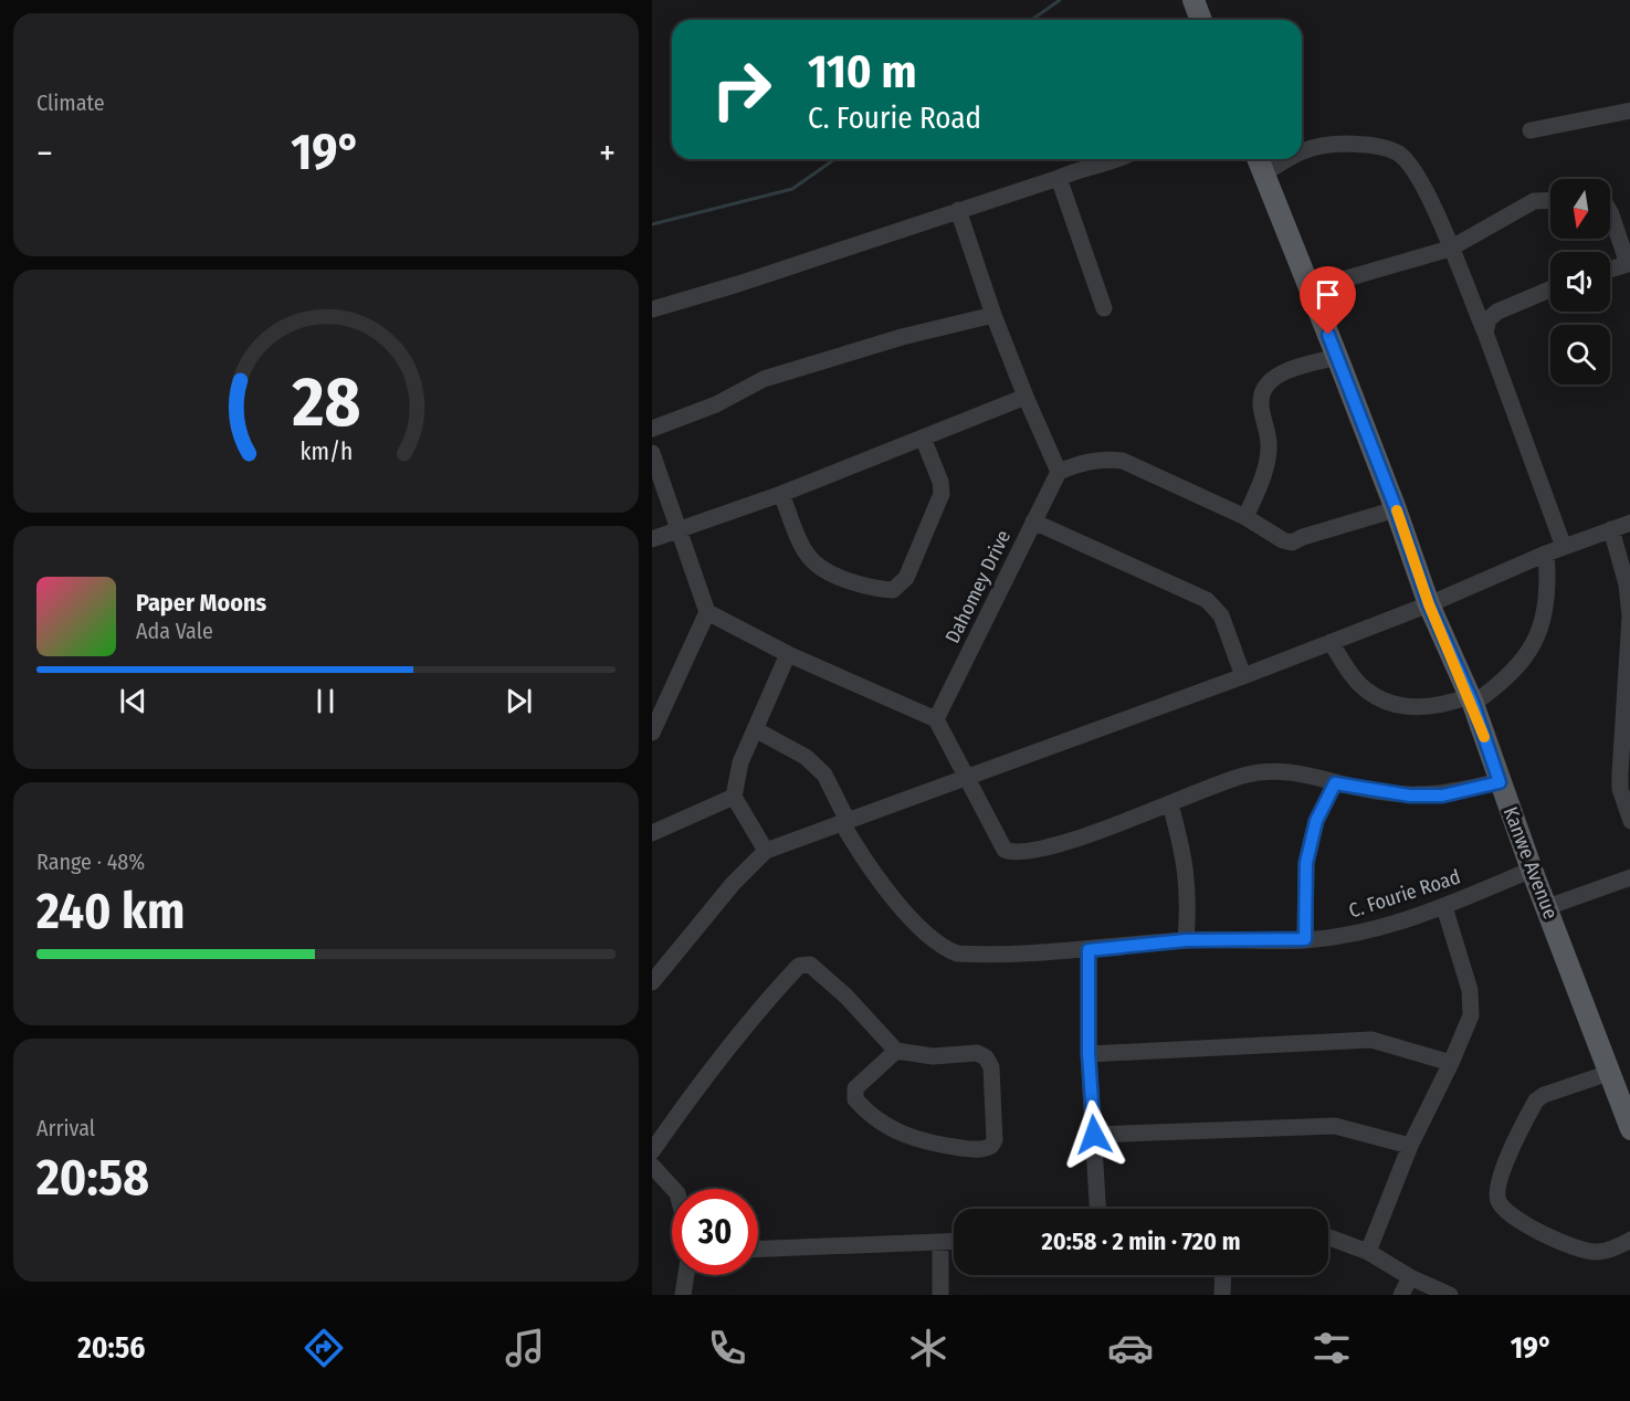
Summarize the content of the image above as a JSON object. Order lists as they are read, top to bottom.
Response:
{
  "streets": {
    "main road": ["Kanwe Avenue"],
    "street": ["Dahomey Drive", "C. Fourie Road"]
  },
  "crossings": [
    ["Kanwe Avenue", "C. Fourie Road"]
  ],
  "north": "bottom",
  "page": {
    "tile": [
      "Climate",
      ["Range · 48%", "240 km"],
      ["Arrival", "20:58"]
    ],
    "turn": ["110 m", "C. Fourie Road"],
    "heat": ["−", "19°", "+"],
    "song": ["Paper Moons", "Ada Vale"],
    "limit": "30",
    "trip": "20:58 · 2 min · 720 m",
    "tabs": ["20:56", "19°"],
    "gauge": ["28", "km/h"]
  }
}
